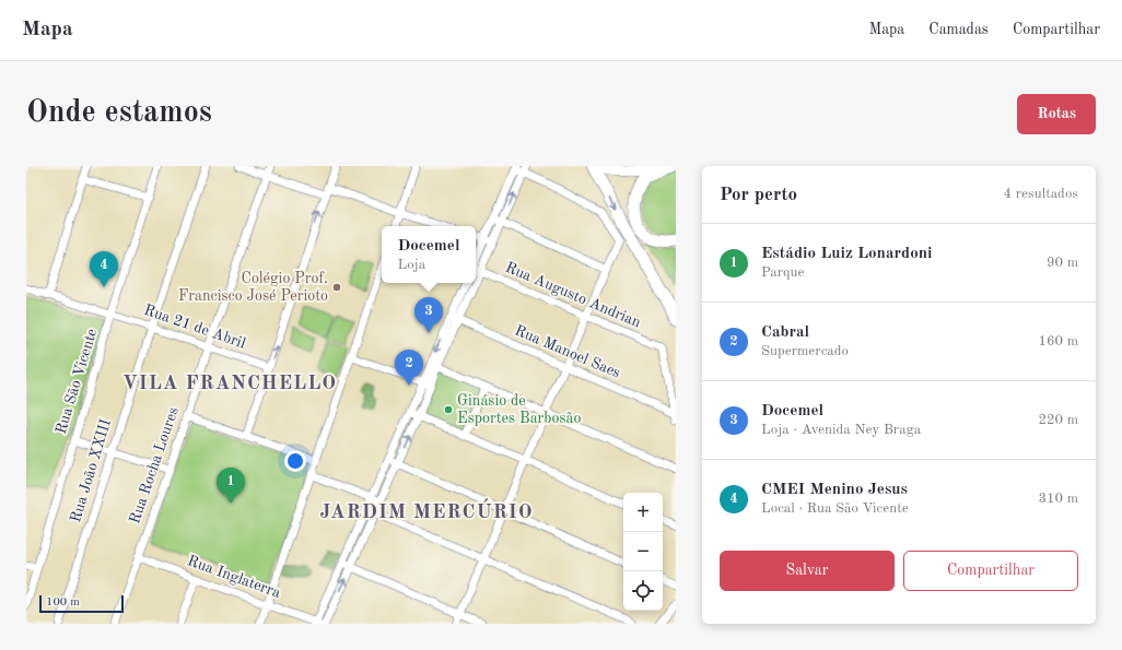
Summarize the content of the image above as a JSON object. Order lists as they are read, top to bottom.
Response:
{
  "streets": {
    "street": [
      "Rua Augusto Andrian",
      "Rua 21 de Abril",
      "Rua Manoel Saes",
      "Rua São Vicente",
      "Rua Rocha Loures",
      "Rua João XXIII",
      "Rua Inglaterra"
    ]
  },
  "crossings": [
    ["Rua Augusto Andrian", "Rua Manoel Saes"],
    ["Rua 21 de Abril", "Rua São Vicente"],
    ["Rua 21 de Abril", "Rua Rocha Loures"],
    ["Rua 21 de Abril", "Rua João XXIII"],
    ["Rua Rocha Loures", "Rua Inglaterra"]
  ],
  "districts": ["VILA FRANCHELLO", "JARDIM MERCÚRIO"],
  "places": ["Colégio Prof. Francisco José Perioto", "Ginásio de Esportes Barbosão"],
  "scale_bar": "100 m",
  "page": {
    "header": "Mapa",
    "nav": ["Mapa", "Camadas", "Compartilhar"],
    "buttons": [
      "Rotas",
      ["Salvar", "Compartilhar"]
    ],
    "title": "Onde estamos",
    "heading": ["Por perto", "4 resultados"],
    "list": [
      {
        "mark": "1",
        "name": "Estádio Luiz Lonardoni",
        "note": "Parque",
        "value": "90 m"
      },
      {
        "mark": "2",
        "name": "Cabral",
        "note": "Supermercado",
        "value": "160 m"
      },
      {
        "mark": "3",
        "name": "Docemel",
        "note": "Loja · Avenida Ney Braga",
        "value": "220 m"
      },
      {
        "mark": "4",
        "name": "CMEI Menino Jesus",
        "note": "Local · Rua São Vicente",
        "value": "310 m"
      }
    ],
    "popup": ["Docemel", "Loja"],
    "pins": [
      "4",
      "3",
      "2",
      "1"
    ],
    "map_buttons": ["+", "−"],
    "scale": "100 m"
  }
}
